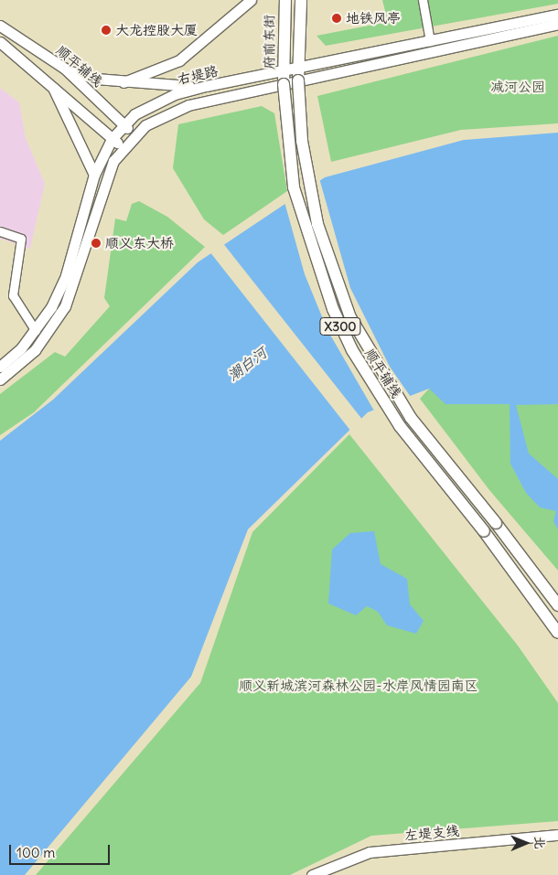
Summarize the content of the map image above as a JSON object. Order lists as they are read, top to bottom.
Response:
{
  "streets": {
    "main road": [
      "府前东街",
      "顺平辅线",
      "右堤路",
      "X300",
      "左堤支线"
    ]
  },
  "crossings": [
    ["府前东街", "顺平辅线"],
    ["府前东街", "右堤路"],
    ["顺平辅线", "右堤路"]
  ],
  "water": ["潮白河"],
  "parks": ["减河公园", "顺义新城滨河森林公园-水岸风情园南区"],
  "places": ["地铁风亭", "大龙控股大厦", "顺义东大桥"],
  "scale_bar": "100 m",
  "north": "right"
}
